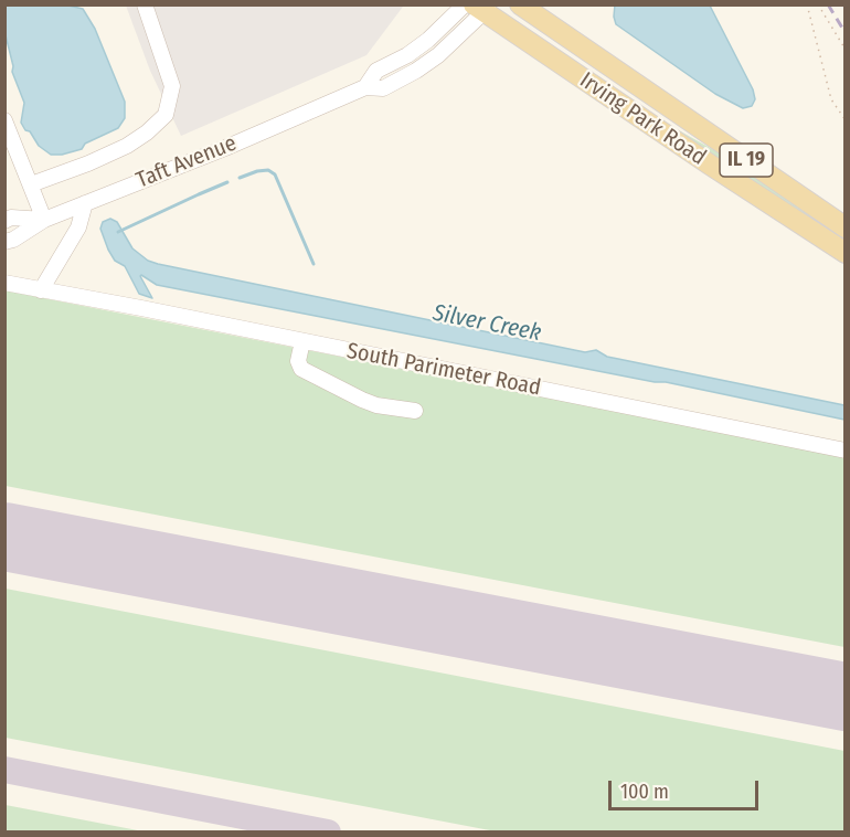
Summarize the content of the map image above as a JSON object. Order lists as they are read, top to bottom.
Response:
{
  "streets": {
    "main road": ["Irving Park Road", "IL 19"],
    "street": ["Taft Avenue", "South Parimeter Road"]
  },
  "crossings": [
    ["Irving Park Road", "Taft Avenue"]
  ],
  "water": ["Silver Creek"],
  "scale_bar": "100 m"
}
